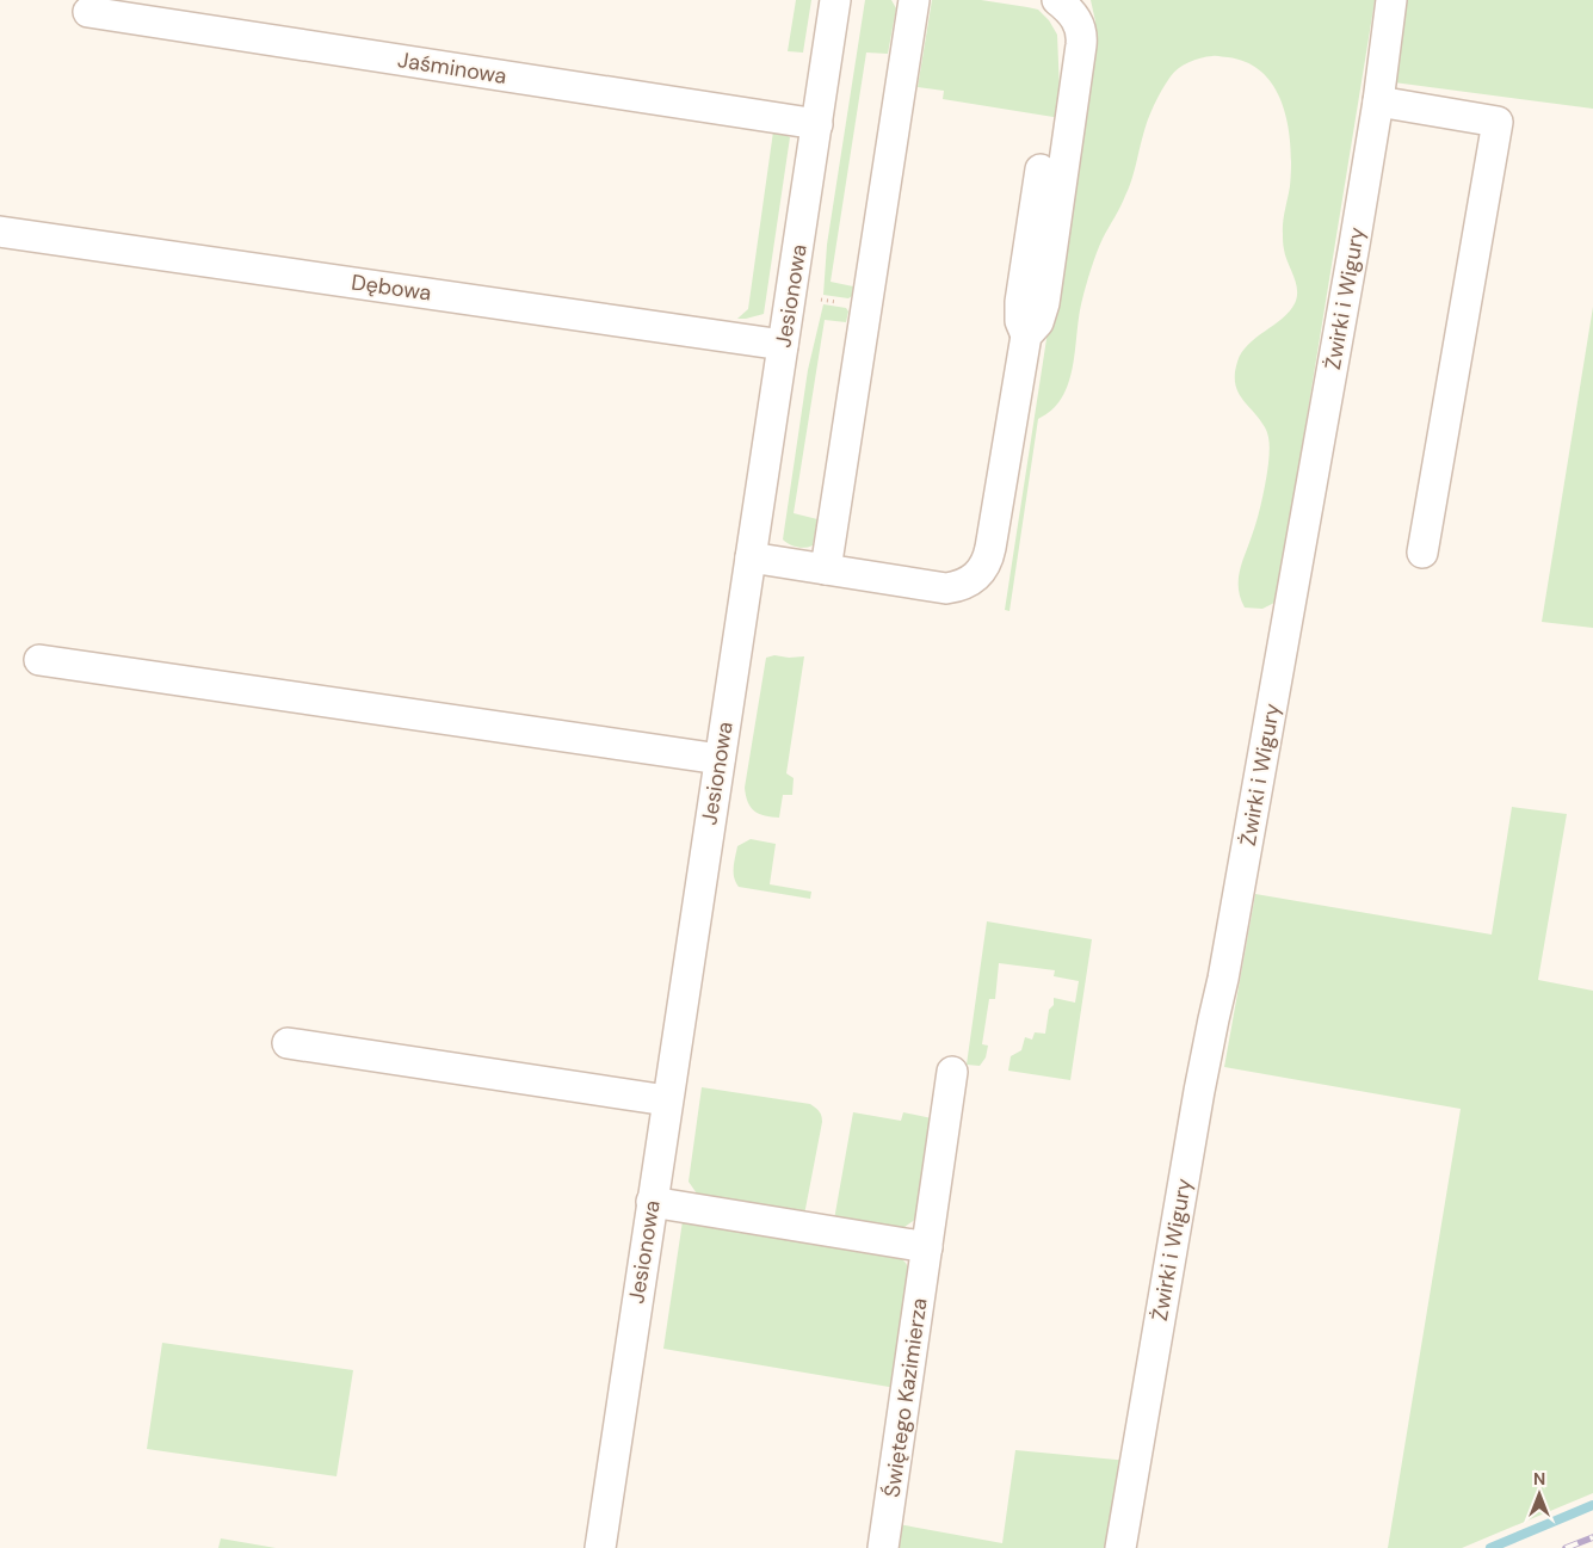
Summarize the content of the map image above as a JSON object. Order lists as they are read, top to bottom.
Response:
{
  "streets": {
    "street": [
      "Jaśminowa",
      "Dębowa",
      "Jesionowa",
      "Żwirki i Wigury",
      "Świętego Kazimierza"
    ]
  },
  "crossings": [
    ["Jaśminowa", "Jesionowa"],
    ["Dębowa", "Jesionowa"]
  ],
  "north": "top"
}
